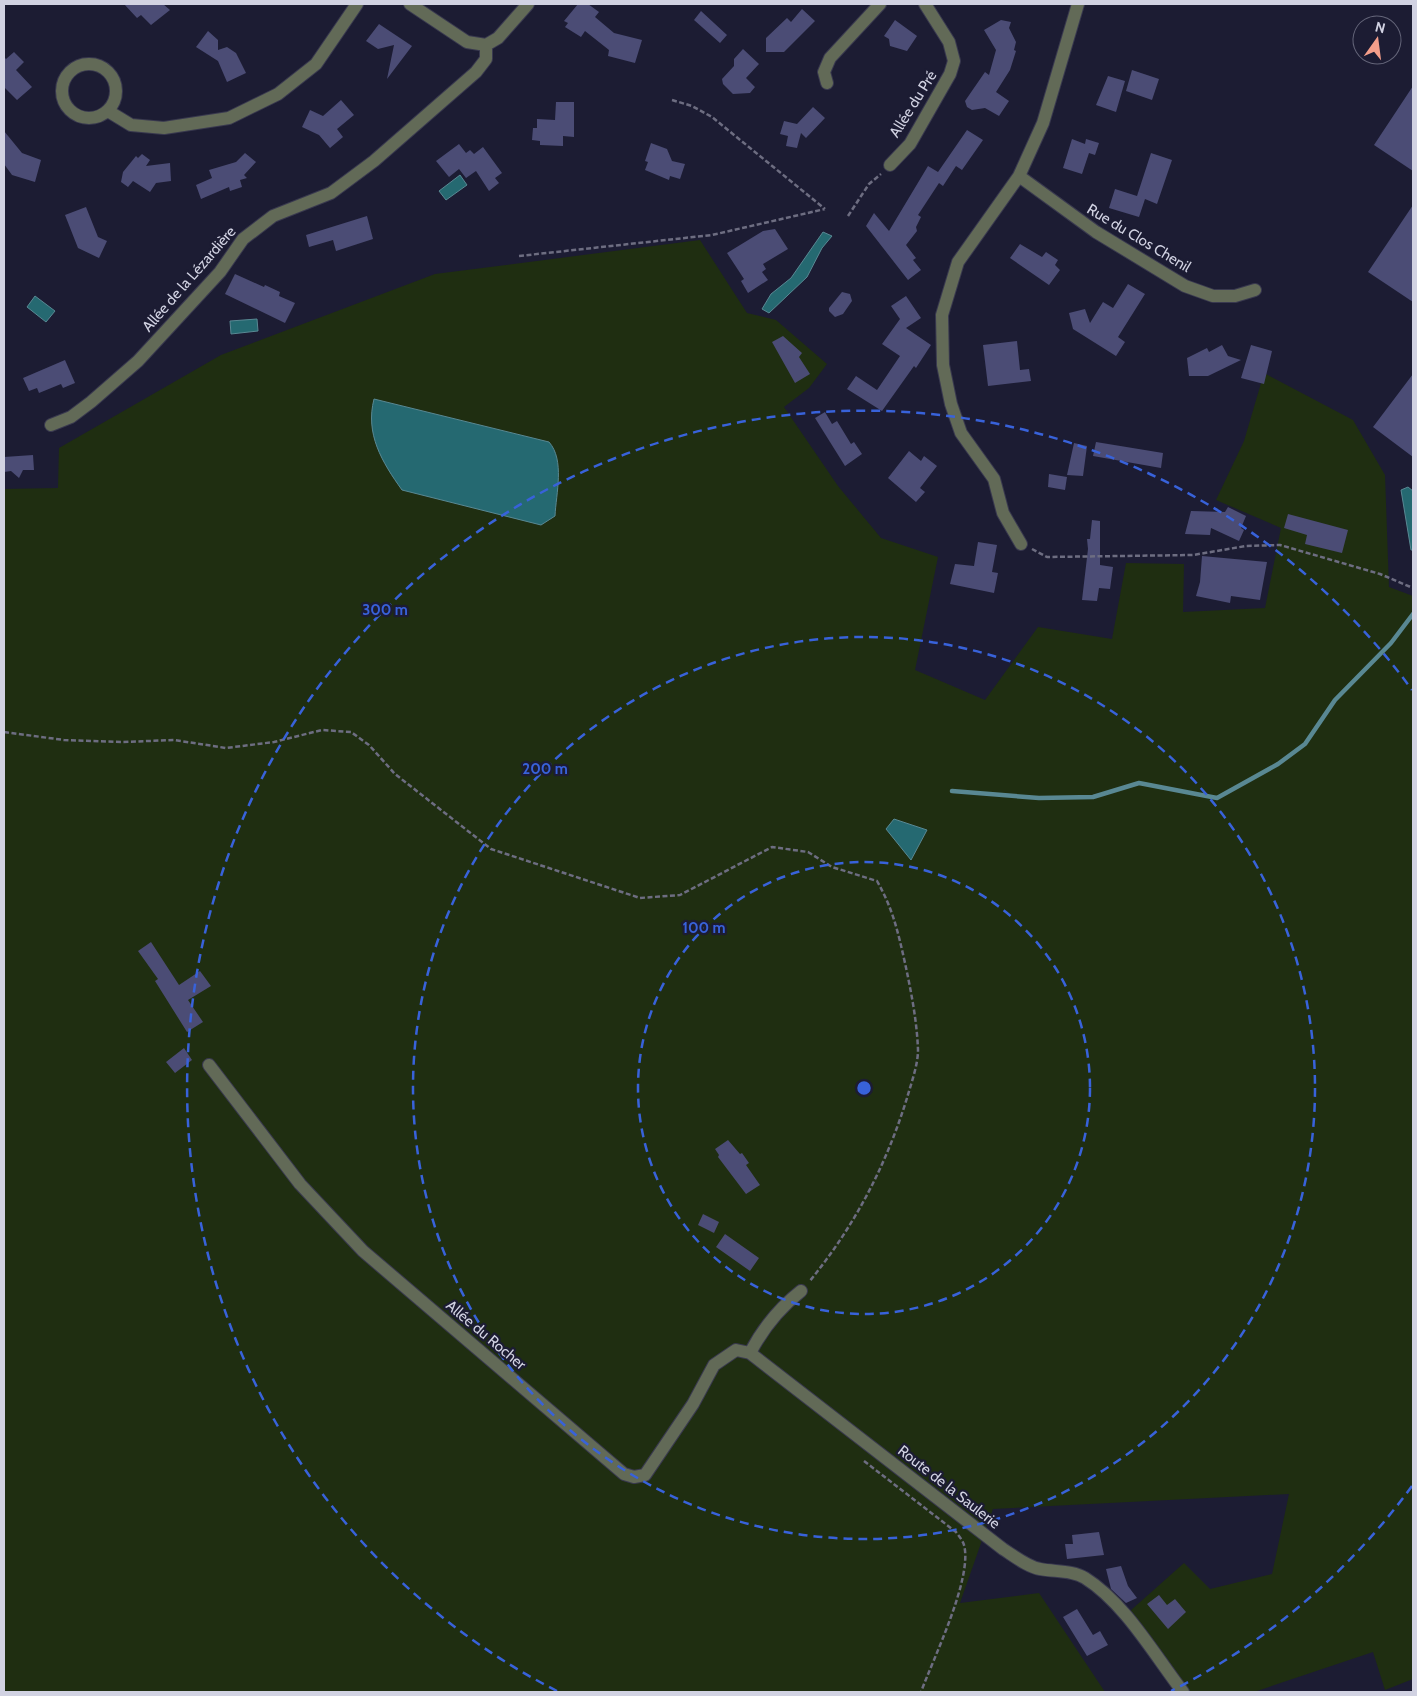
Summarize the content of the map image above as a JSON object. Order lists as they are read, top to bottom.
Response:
{
  "streets": {
    "street": [
      "Allée du Pré",
      "Rue du Clos Chenil",
      "Allée de la Lézardière",
      "Allée du Rocher",
      "Route de la Saulerie"
    ]
  },
  "crossings": [
    ["Allée du Rocher", "Route de la Saulerie"]
  ],
  "north": "top",
  "rings": ["300 m", "200 m", "100 m"]
}
